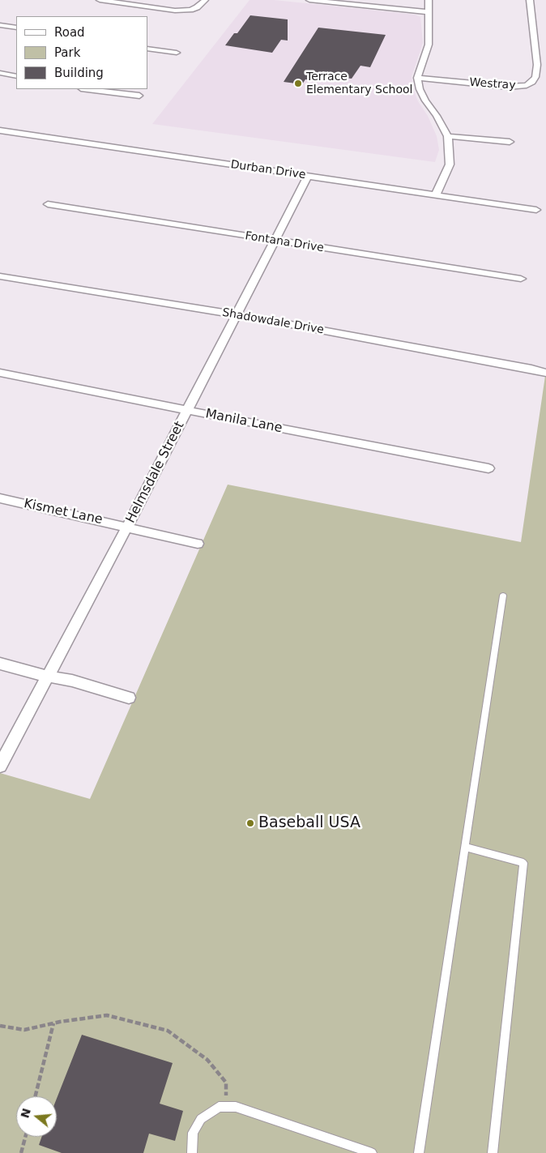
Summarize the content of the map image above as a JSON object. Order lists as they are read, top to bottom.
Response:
{
  "streets": {
    "street": [
      "Westray",
      "Durban Drive",
      "Fontana Drive",
      "Shadowdale Drive",
      "Manila Lane",
      "Helmsdale Street",
      "Kismet Lane"
    ]
  },
  "crossings": [
    ["Durban Drive", "Helmsdale Street"],
    ["Fontana Drive", "Helmsdale Street"],
    ["Shadowdale Drive", "Helmsdale Street"],
    ["Manila Lane", "Helmsdale Street"],
    ["Helmsdale Street", "Kismet Lane"]
  ],
  "places": ["Terrace Elementary School", "Baseball USA"],
  "legend": ["Road", "Park", "Building"],
  "north": "left"
}
